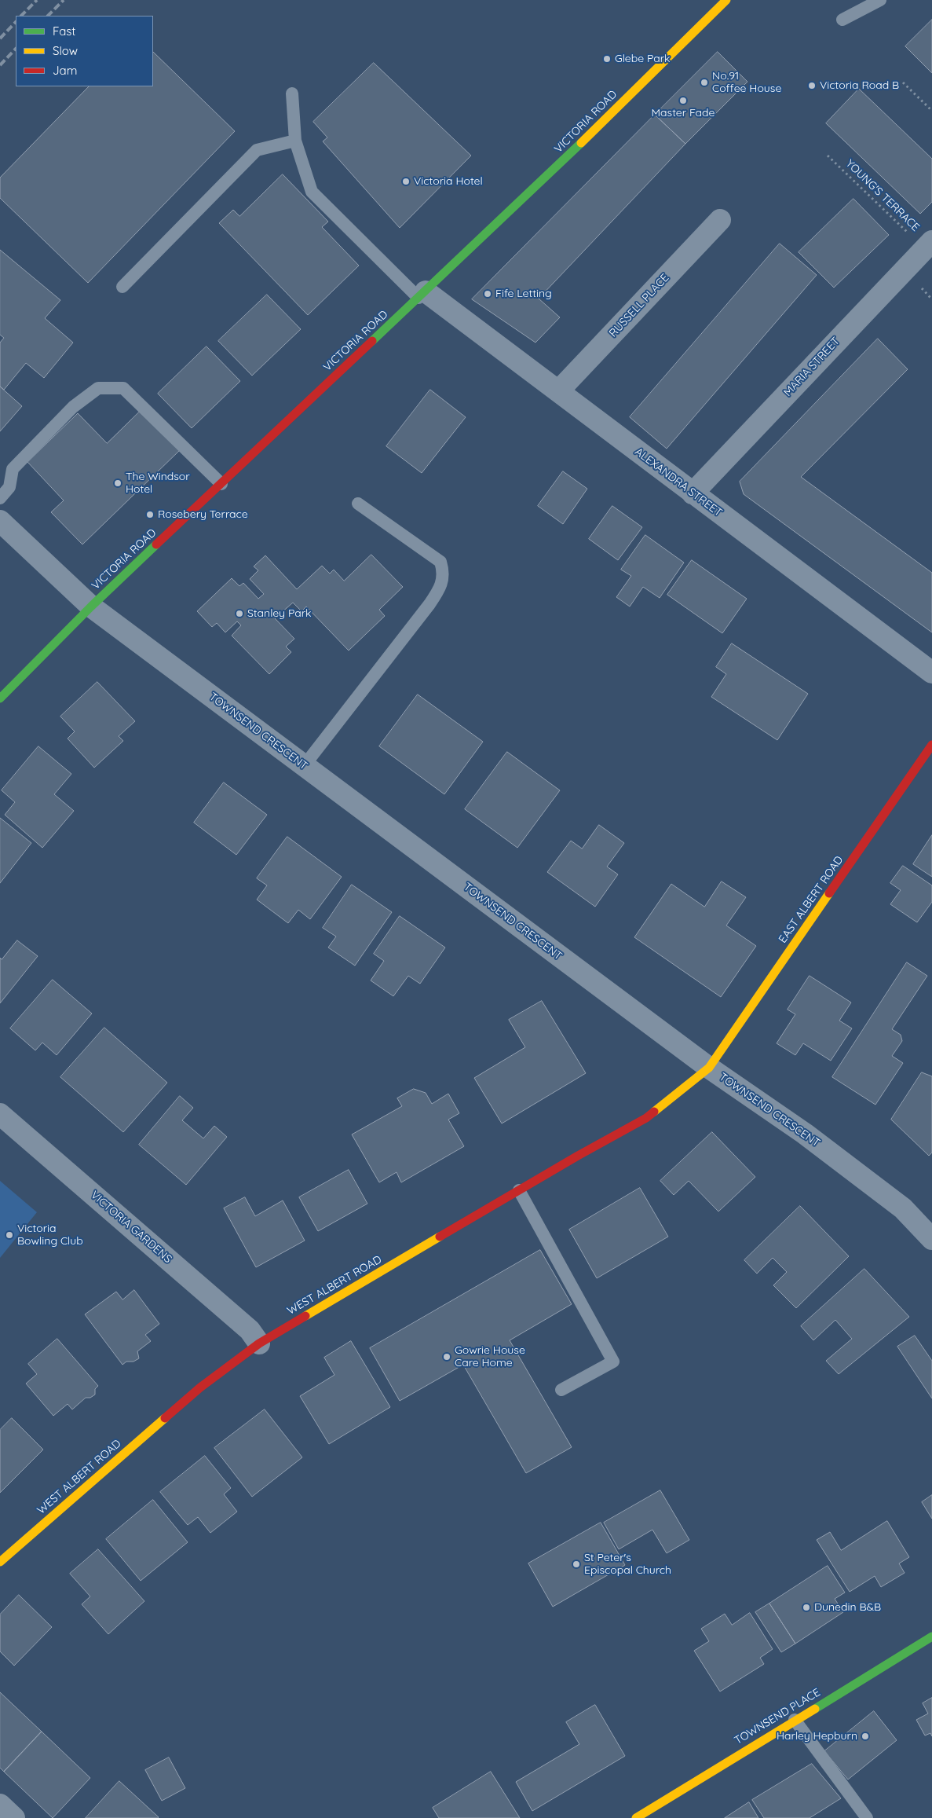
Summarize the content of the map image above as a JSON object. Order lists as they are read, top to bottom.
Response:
{
  "streets": {
    "street": [
      "VICTORIA ROAD",
      "RUSSELL PLACE",
      "MARIA STREET",
      "ALEXANDRA STREET",
      "TOWNSEND CRESCENT",
      "EAST ALBERT ROAD",
      "VICTORIA GARDENS",
      "WEST ALBERT ROAD",
      "TOWNSEND PLACE"
    ],
    "path": ["YOUNG'S TERRACE"]
  },
  "crossings": [
    ["VICTORIA ROAD", "ALEXANDRA STREET"],
    ["VICTORIA ROAD", "TOWNSEND CRESCENT"],
    ["YOUNG'S TERRACE", "MARIA STREET"],
    ["RUSSELL PLACE", "ALEXANDRA STREET"],
    ["MARIA STREET", "ALEXANDRA STREET"],
    ["TOWNSEND CRESCENT", "EAST ALBERT ROAD"],
    ["TOWNSEND CRESCENT", "WEST ALBERT ROAD"],
    ["EAST ALBERT ROAD", "WEST ALBERT ROAD"],
    ["VICTORIA GARDENS", "WEST ALBERT ROAD"]
  ],
  "places": [
    "Glebe Park",
    "No.91 Coffee House",
    "Victoria Road B",
    "Master Fade",
    "Victoria Hotel",
    "Fife Letting",
    "The Windsor Hotel",
    "Rosebery Terrace",
    "Stanley Park",
    "Victoria Bowling Club",
    "Gowrie House Care Home",
    "St Peter's Episcopal Church",
    "Dunedin B&B",
    "Harley Hepburn"
  ],
  "legend": ["Fast", "Slow", "Jam"]
}
